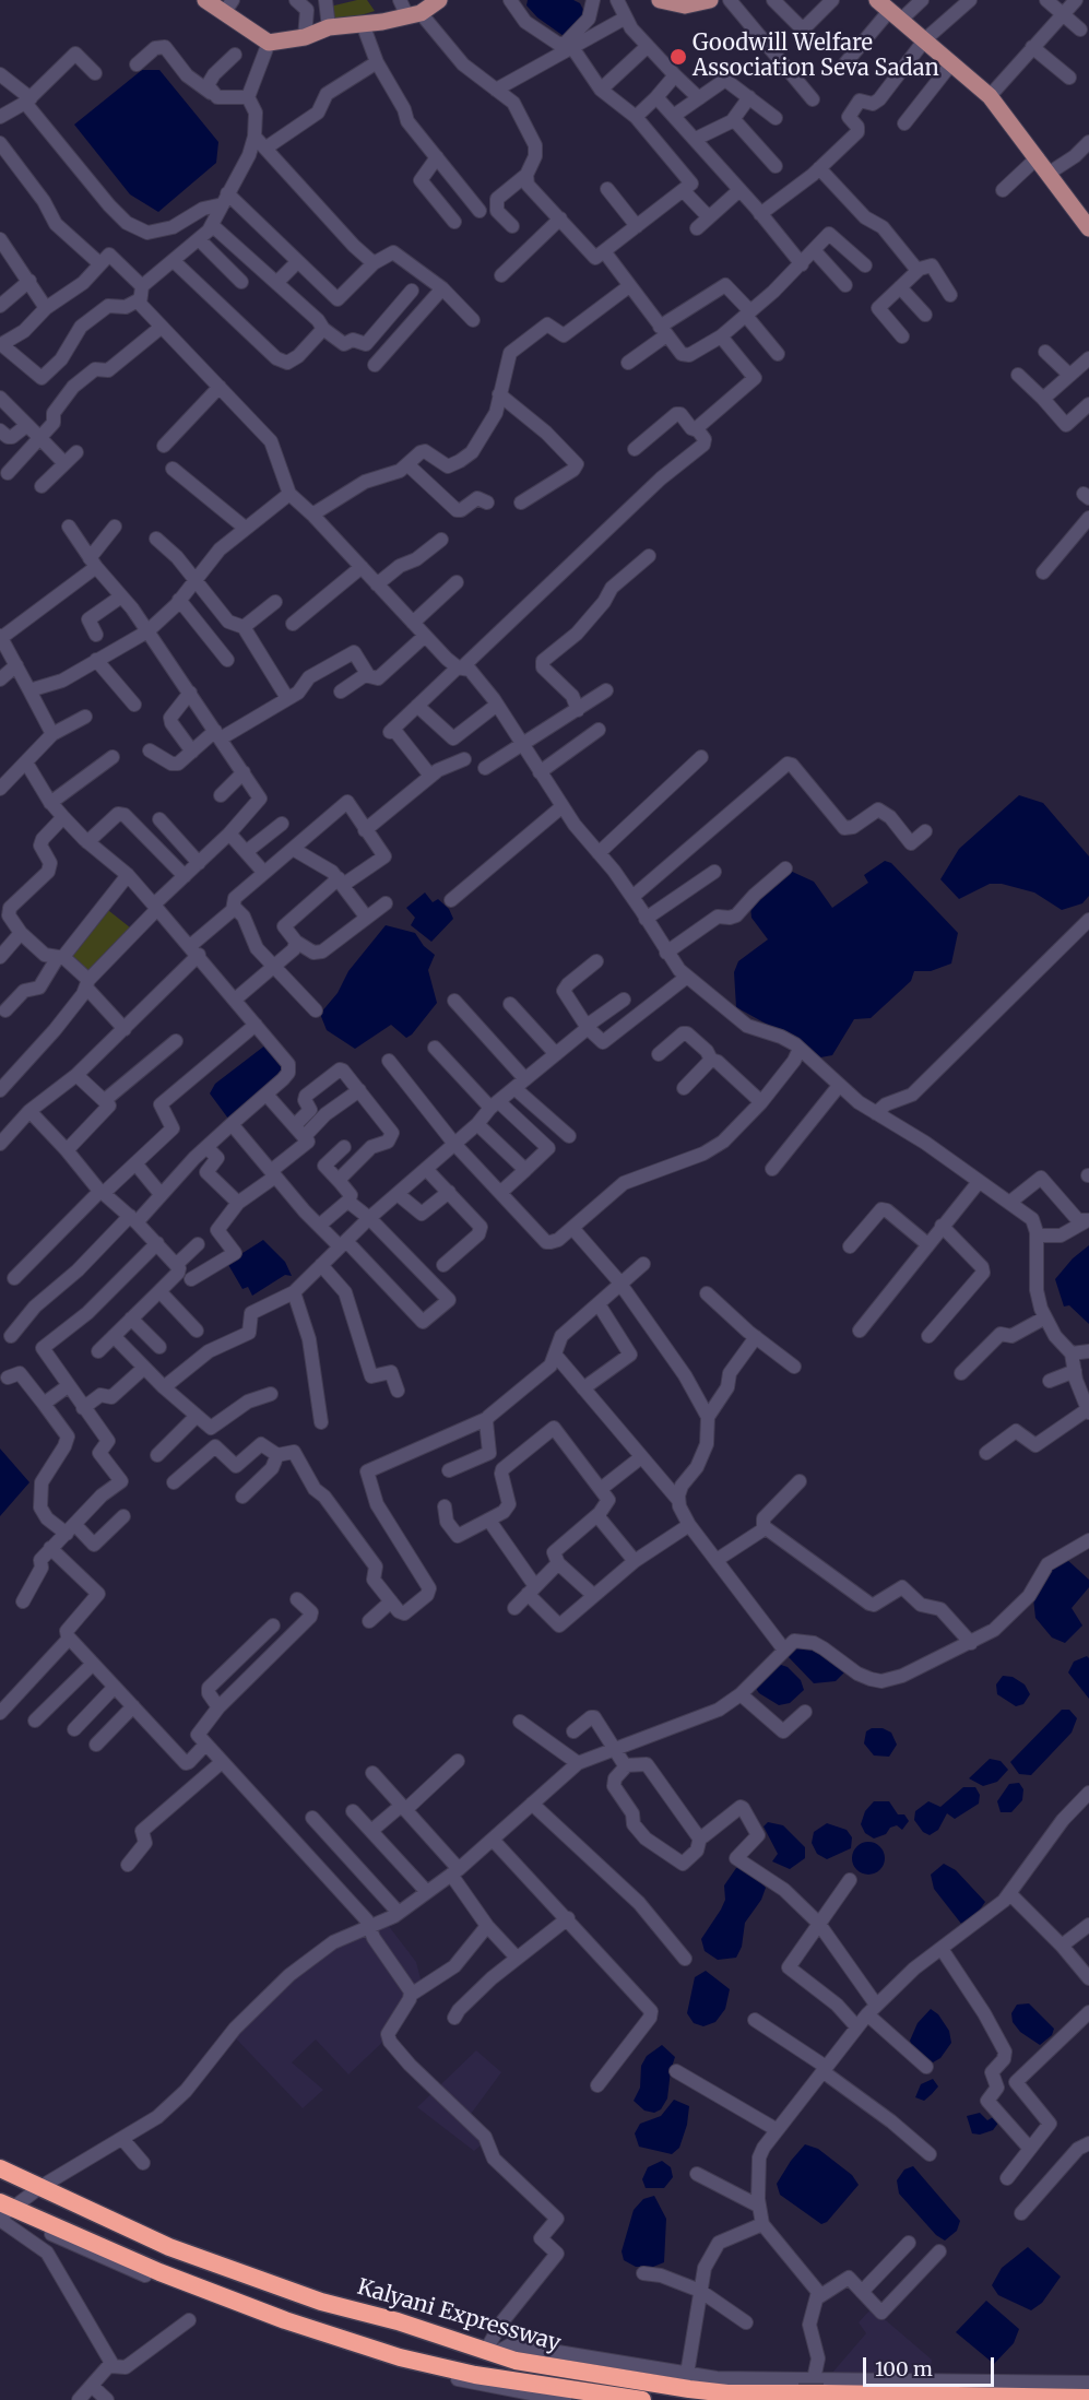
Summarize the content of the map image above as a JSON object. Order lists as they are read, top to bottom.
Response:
{
  "streets": {
    "highway": ["Kalyani Expressway"]
  },
  "places": ["Goodwill Welfare Association Seva Sadan"],
  "scale_bar": "100 m"
}
